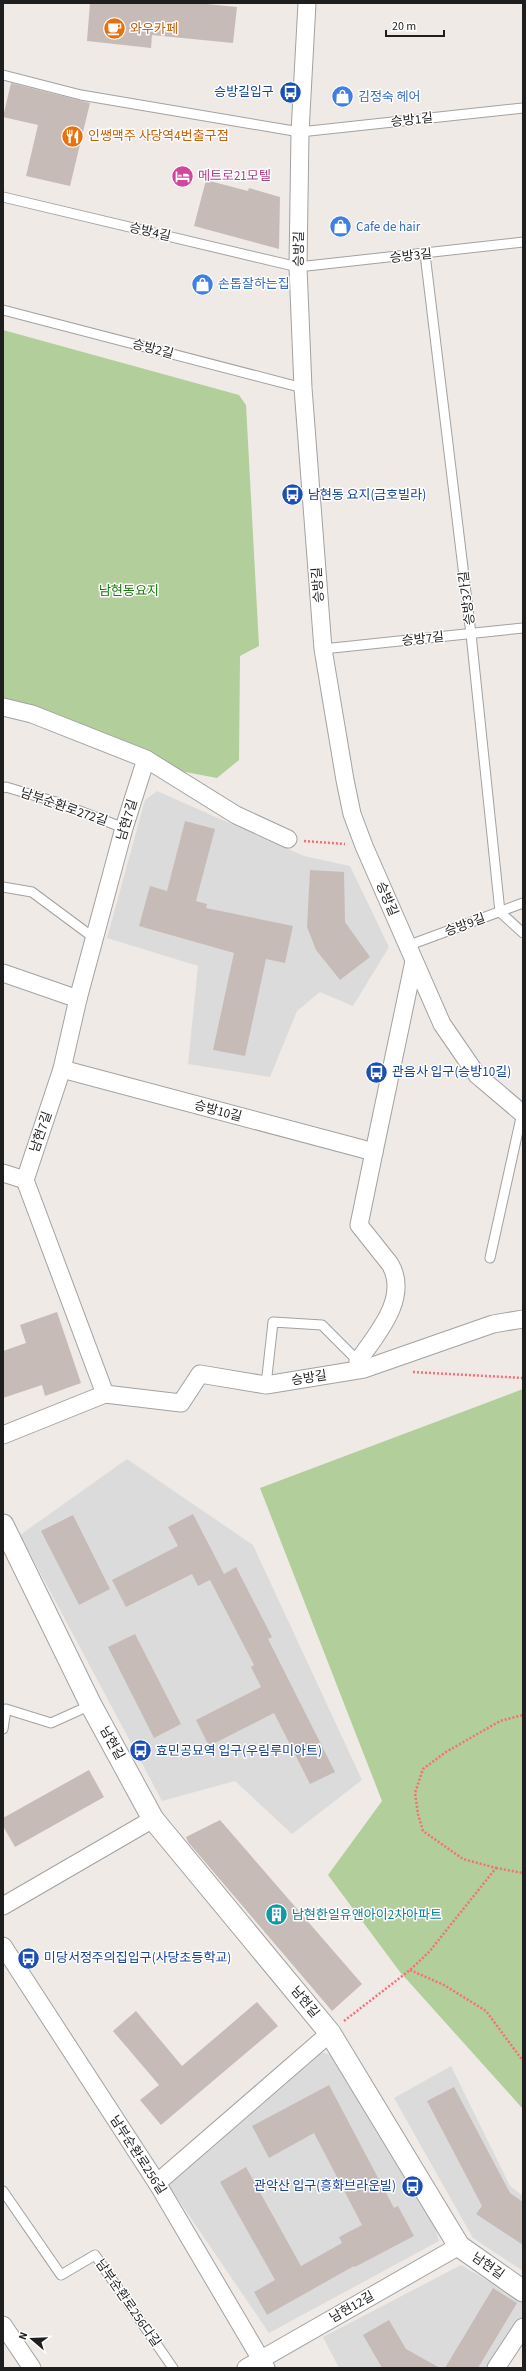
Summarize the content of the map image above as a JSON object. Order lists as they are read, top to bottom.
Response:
{
  "streets": {
    "street": [
      "승방길",
      "남현7길",
      "승방10길",
      "남현길",
      "남부순환로256길",
      "남현12길"
    ],
    "lane": [
      "승방1길",
      "승방4길",
      "승방3길",
      "승방2길",
      "승방3가길",
      "승방7길",
      "남부순환로272길",
      "승방9길",
      "남부순환로256다길"
    ]
  },
  "crossings": [
    ["승방1길", "승방길"],
    ["승방4길", "승방길"],
    ["승방4길", "승방3길"],
    ["승방길", "승방3길"],
    ["승방길", "승방2길"],
    ["승방길", "승방7길"],
    ["승방길", "승방9길"],
    ["승방3길", "승방3가길"],
    ["승방3가길", "승방7길"],
    ["승방3가길", "승방9길"],
    ["남부순환로272길", "남현7길"],
    ["남현7길", "승방10길"],
    ["남현길", "남현12길"],
    ["남부순환로256길", "남현12길"]
  ],
  "parks": ["남현동요지"],
  "places": {
    "cafe": ["와우카페"],
    "bus stop": [
      "승방길입구",
      "남현동 요지(금호빌라)",
      "관음사 입구(승방10길)",
      "효민공묘역 입구(우림루미아트)",
      "미당서정주의집입구(사당초등학교)",
      "관악산 입구(흥화브라운빌)"
    ],
    "shop": ["김정숙 헤어", "Cafe de hair", "손톱잘하는집"],
    "restaurant": ["인쌩맥주 사당역4번출구점"],
    "hotel": ["메트로21모텔"],
    "building": ["남현한일유앤아이2차아파트"]
  },
  "scale_bar": "20 m",
  "north": "left"
}
